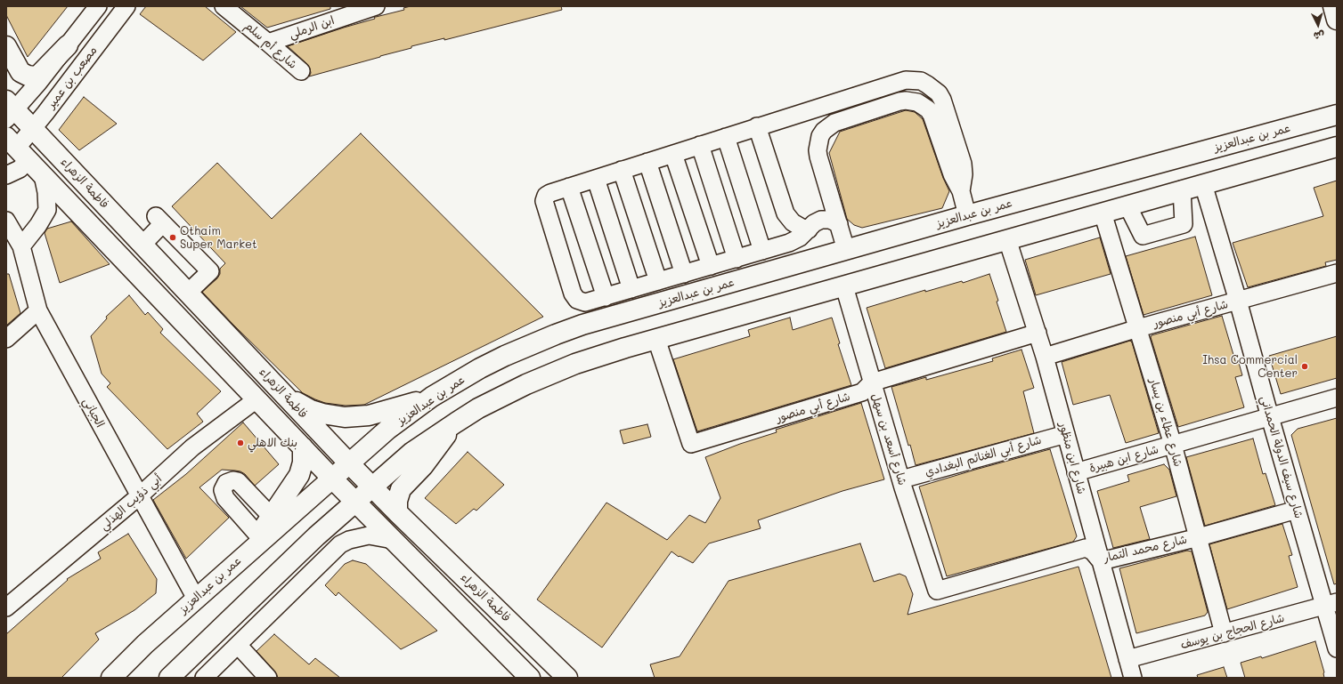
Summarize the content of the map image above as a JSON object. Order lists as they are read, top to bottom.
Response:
{
  "streets": {
    "main road": ["عمر بن عبدالعزيز", "فاطمة الزهراء"],
    "street": [
      "ابن الرملي",
      "شارع أم سلم",
      "مصعب بن عمير",
      "شارع أبي منصور",
      "الجباني",
      "شارع عطاء بن يسار",
      "شارع أسعد بن سهل",
      "شارع أبي الغنائم البغدادي",
      "شارع سيف الدولة الحمداني",
      "شارع ابن منظور",
      "شارع ابن هبيرة",
      "أبي ذؤيب الهذلي",
      "شارع محمد التمار",
      "شارع الحجاج بن يوسف"
    ]
  },
  "crossings": [
    ["ابن الرملي", "شارع أم سلم"],
    ["مصعب بن عمير", "فاطمة الزهراء"],
    ["عمر بن عبدالعزيز", "فاطمة الزهراء"],
    ["عمر بن عبدالعزيز", "الجباني"],
    ["شارع أبي منصور", "شارع عطاء بن يسار"],
    ["شارع أبي منصور", "شارع أسعد بن سهل"],
    ["شارع أبي منصور", "شارع سيف الدولة الحمداني"],
    ["شارع أبي منصور", "شارع ابن منظور"],
    ["الجباني", "أبي ذؤيب الهذلي"],
    ["شارع عطاء بن يسار", "شارع ابن هبيرة"],
    ["شارع عطاء بن يسار", "شارع محمد التمار"],
    ["شارع عطاء بن يسار", "شارع الحجاج بن يوسف"],
    ["شارع أسعد بن سهل", "شارع أبي الغنائم البغدادي"],
    ["شارع أسعد بن سهل", "شارع محمد التمار"],
    ["شارع أبي الغنائم البغدادي", "شارع ابن منظور"],
    ["شارع سيف الدولة الحمداني", "شارع ابن هبيرة"],
    ["شارع سيف الدولة الحمداني", "شارع محمد التمار"],
    ["شارع سيف الدولة الحمداني", "شارع الحجاج بن يوسف"],
    ["شارع ابن منظور", "شارع ابن هبيرة"],
    ["شارع ابن منظور", "شارع محمد التمار"],
    ["شارع ابن منظور", "شارع الحجاج بن يوسف"]
  ],
  "places": ["Othaim Super Market", "Ihsa Commercial Center", "بنك الاهلي"],
  "north": "bottom"
}
